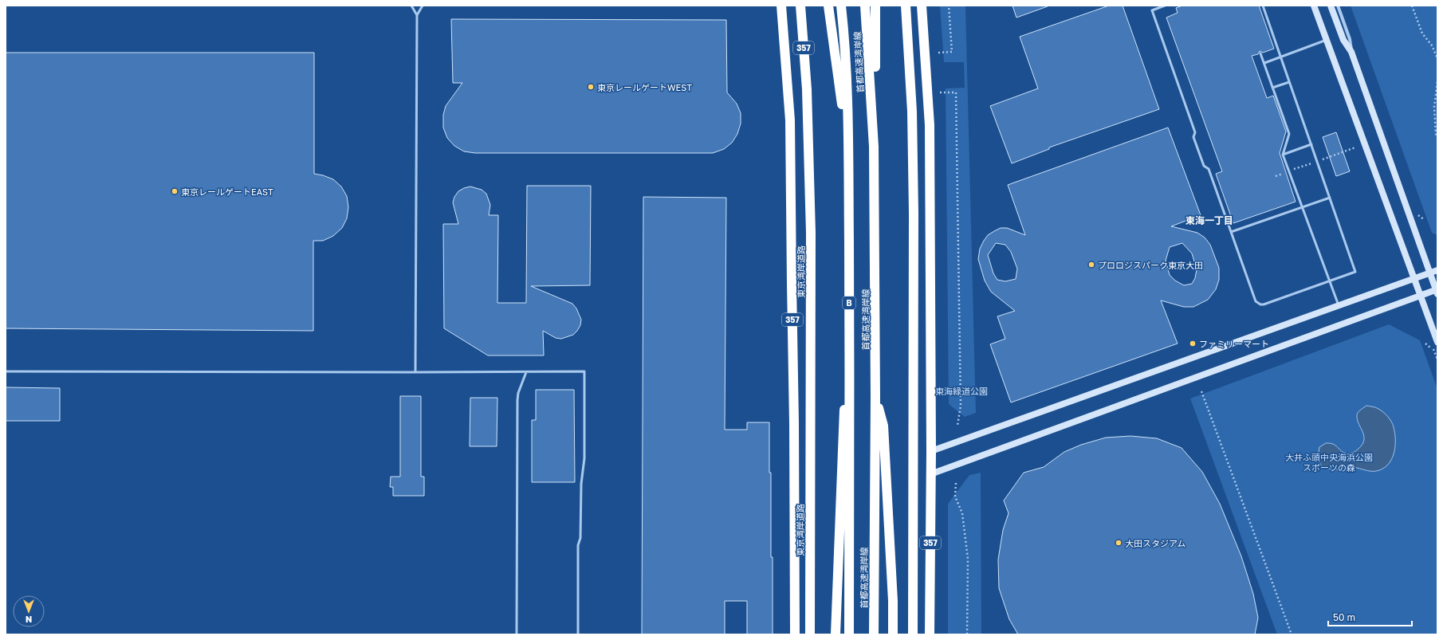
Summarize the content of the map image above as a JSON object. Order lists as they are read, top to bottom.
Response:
{
  "streets": {
    "highway": [
      "357",
      "首都高速湾岸線",
      "東京湾岸道路",
      "B"
    ]
  },
  "crossings": [
    ["首都高速湾岸線", "B"]
  ],
  "districts": ["東海一丁目"],
  "parks": ["東海緑道公園", "大井ふ頭中央海浜公園 スポーツの森"],
  "places": [
    "東京レールゲートWEST",
    "東京レールゲートEAST",
    "プロロジスパーク東京大田",
    "ファミリーマート",
    "大田スタジアム"
  ],
  "scale_bar": "50 m",
  "north": "bottom"
}
